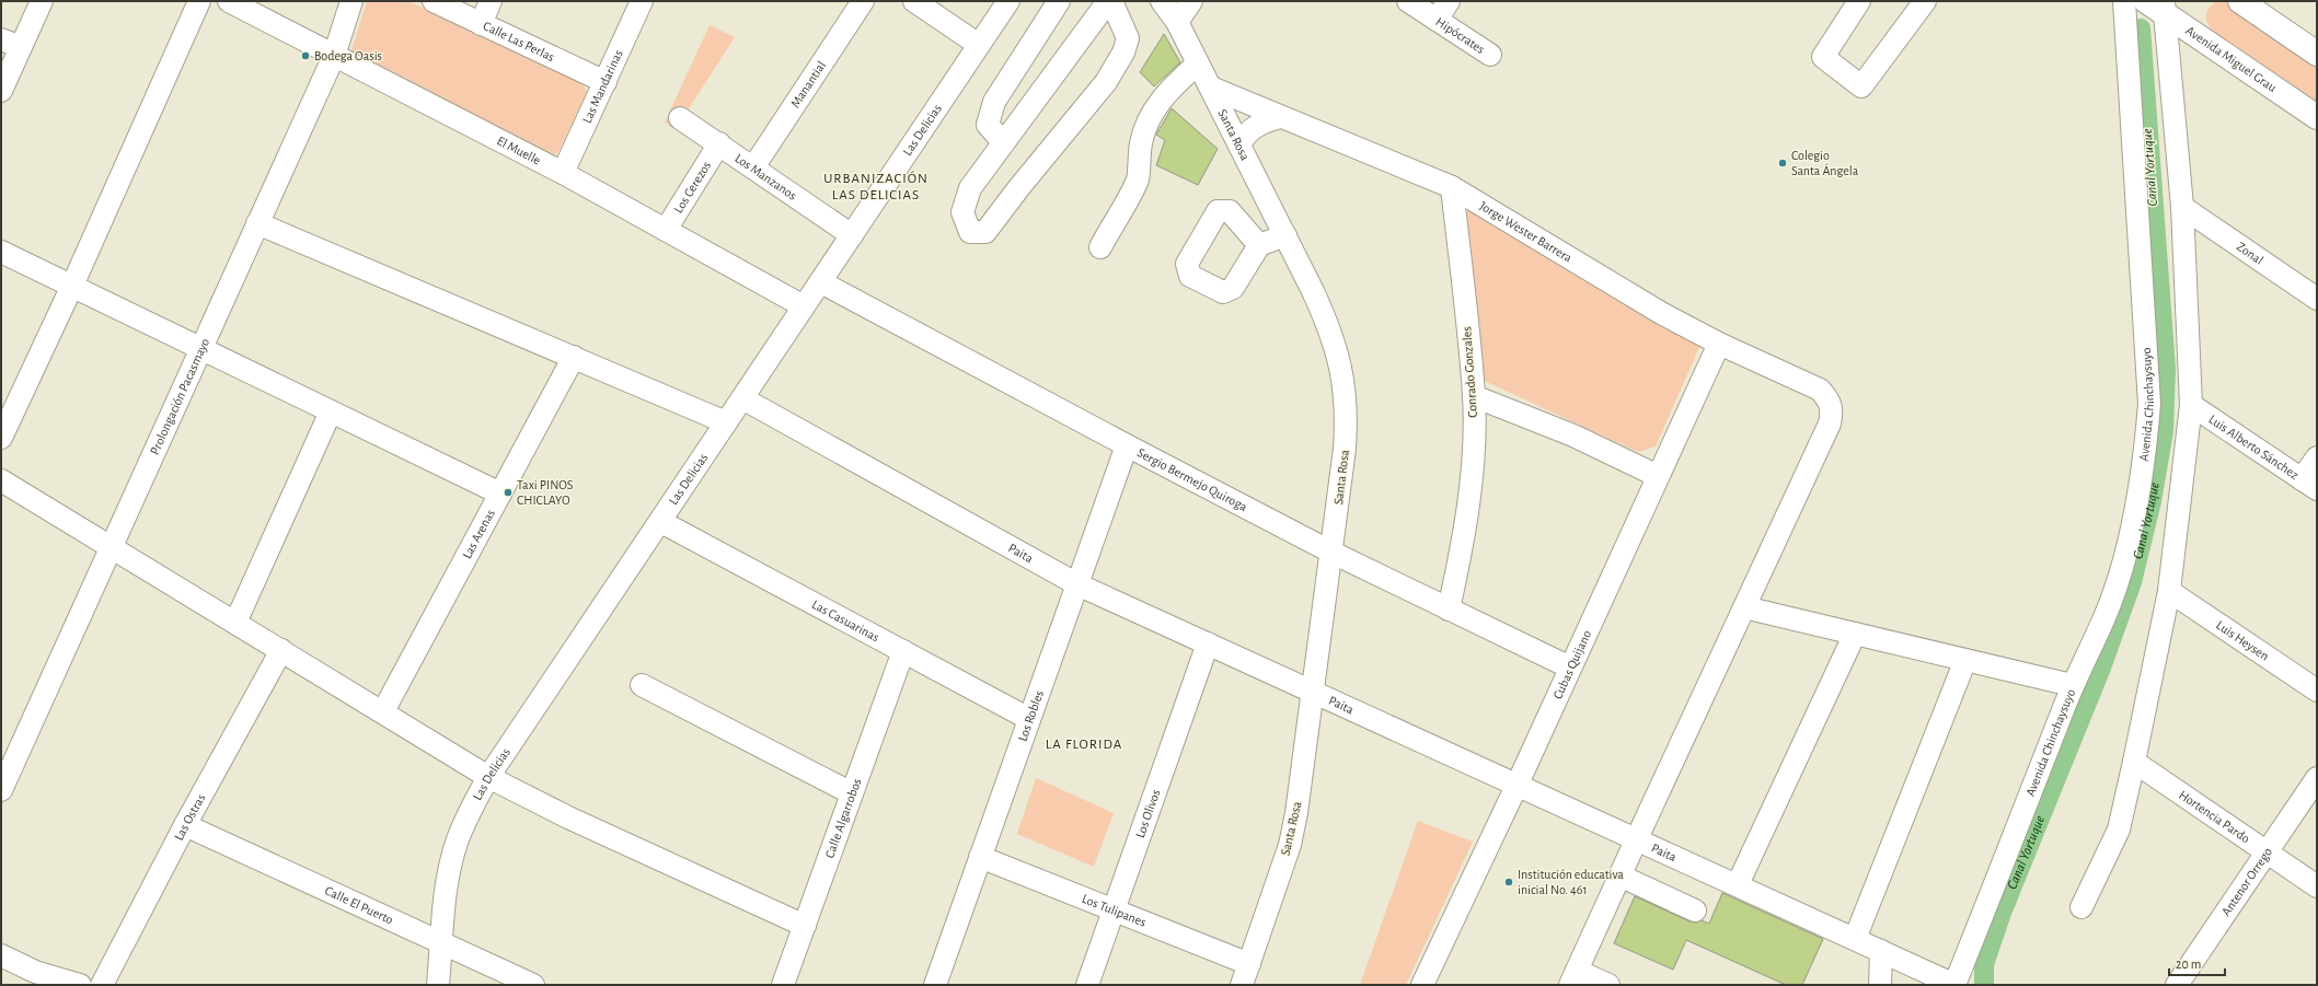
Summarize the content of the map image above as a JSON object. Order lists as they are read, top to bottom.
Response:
{
  "streets": {
    "main road": ["Avenida Miguel Grau"],
    "street": [
      "Hipócrates",
      "Calle Las Perlas",
      "Manantial",
      "Las Mandarinas",
      "Las Delicias",
      "Santa Rosa",
      "El Muelle",
      "Los Manzanos",
      "Los Cerezos",
      "Jorge Wester Barrera",
      "Zonal",
      "Conrado Gonzales",
      "Prolongación Pacasmayo",
      "Avenida Chinchaysuyo",
      "Luis Alberto Sánchez",
      "Sergio Bermejo Quiroga",
      "Las Arenas",
      "Paita",
      "Las Casuarinas",
      "Luis Heysen",
      "Cubas Quijano",
      "Los Robles",
      "Los Olivos",
      "Las Ostras",
      "Hortencia Pardo",
      "Calle Algarrobos",
      "Antenor Orrego",
      "Calle El Puerto",
      "Los Tulipanes"
    ]
  },
  "crossings": [
    ["Calle Las Perlas", "Las Mandarinas"],
    ["Manantial", "Los Manzanos"],
    ["Las Mandarinas", "El Muelle"],
    ["Las Delicias", "El Muelle"],
    ["Las Delicias", "Los Manzanos"],
    ["Las Delicias", "Sergio Bermejo Quiroga"],
    ["Las Delicias", "Paita"],
    ["Las Delicias", "Las Casuarinas"],
    ["Las Delicias", "Calle El Puerto"],
    ["Santa Rosa", "Jorge Wester Barrera"],
    ["Santa Rosa", "Sergio Bermejo Quiroga"],
    ["Santa Rosa", "Paita"],
    ["Santa Rosa", "Los Tulipanes"],
    ["El Muelle", "Los Cerezos"],
    ["El Muelle", "Prolongación Pacasmayo"],
    ["Los Manzanos", "Los Cerezos"],
    ["Jorge Wester Barrera", "Conrado Gonzales"],
    ["Jorge Wester Barrera", "Cubas Quijano"],
    ["Conrado Gonzales", "Sergio Bermejo Quiroga"],
    ["Avenida Chinchaysuyo", "Paita"],
    ["Sergio Bermejo Quiroga", "Cubas Quijano"],
    ["Sergio Bermejo Quiroga", "Los Robles"],
    ["Paita", "Cubas Quijano"],
    ["Paita", "Los Robles"],
    ["Paita", "Los Olivos"],
    ["Las Casuarinas", "Los Robles"],
    ["Las Casuarinas", "Calle Algarrobos"],
    ["Los Robles", "Los Tulipanes"],
    ["Los Olivos", "Los Tulipanes"],
    ["Las Ostras", "Calle El Puerto"],
    ["Hortencia Pardo", "Antenor Orrego"]
  ],
  "districts": ["URBANIZACIÓN LAS DELICIAS", "LA FLORIDA"],
  "water": ["Canal Yortuque"],
  "places": [
    "Bodega Oasis",
    "Colegio Santa Ángela",
    "Taxi PINOS CHICLAYO",
    "Institución educativa inicial No. 461"
  ],
  "scale_bar": "20 m"
}
